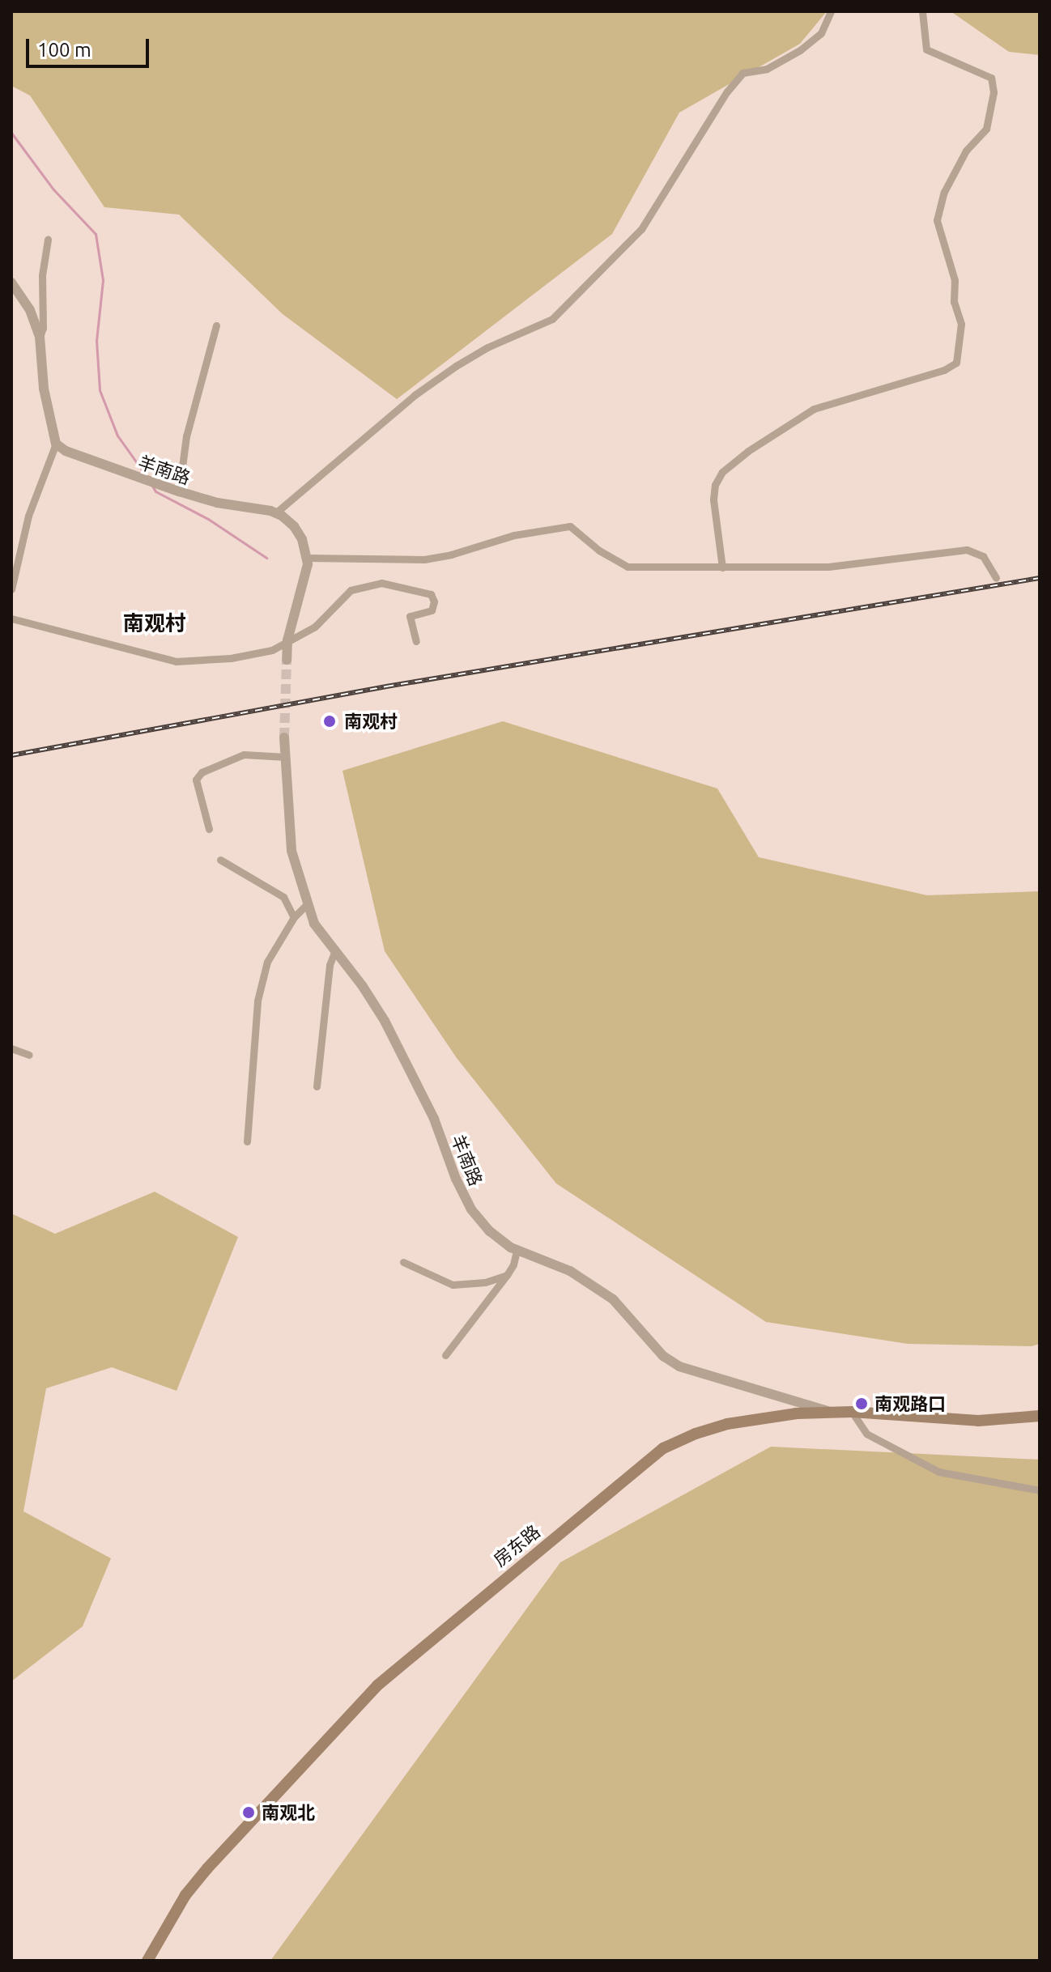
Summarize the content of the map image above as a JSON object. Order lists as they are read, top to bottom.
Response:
{
  "streets": {
    "main road": ["房东路"],
    "street": ["羊南路"]
  },
  "crossings": [
    ["羊南路", "房东路"]
  ],
  "districts": ["南观村"],
  "places": ["南观村", "南观路口", "南观北"],
  "scale_bar": "100 m"
}
